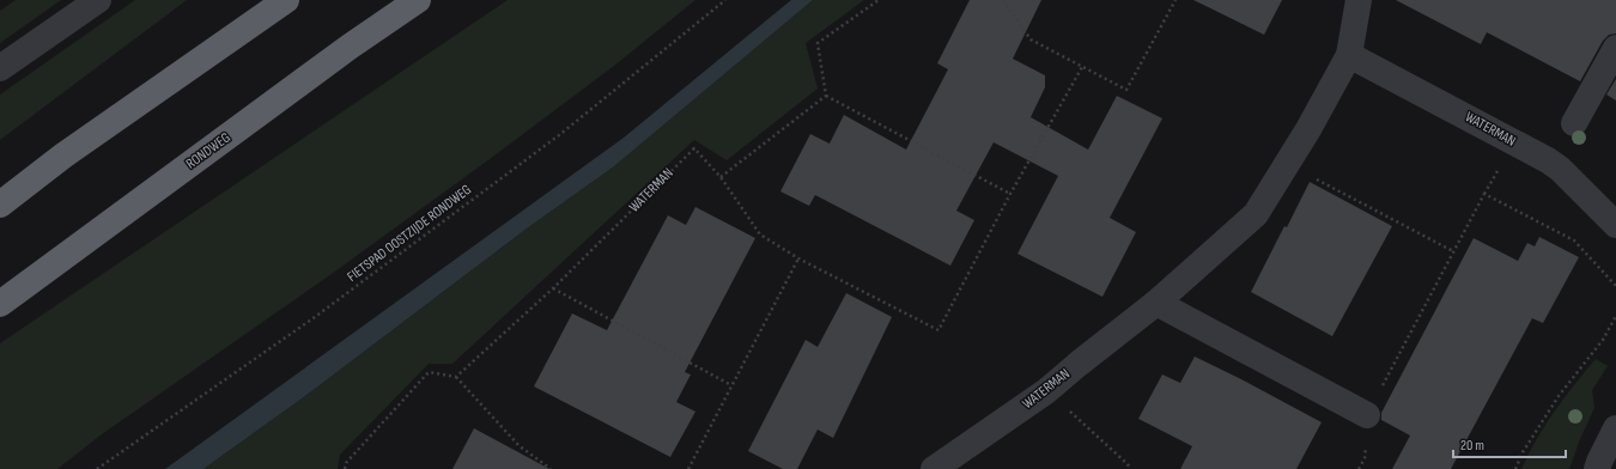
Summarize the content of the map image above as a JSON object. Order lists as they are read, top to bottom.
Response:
{
  "streets": {
    "highway": ["RONDWEG"],
    "street": ["WATERMAN"],
    "path": ["FIETSPAD OOSTZIJDE RONDWEG"]
  },
  "scale_bar": "20 m"
}
